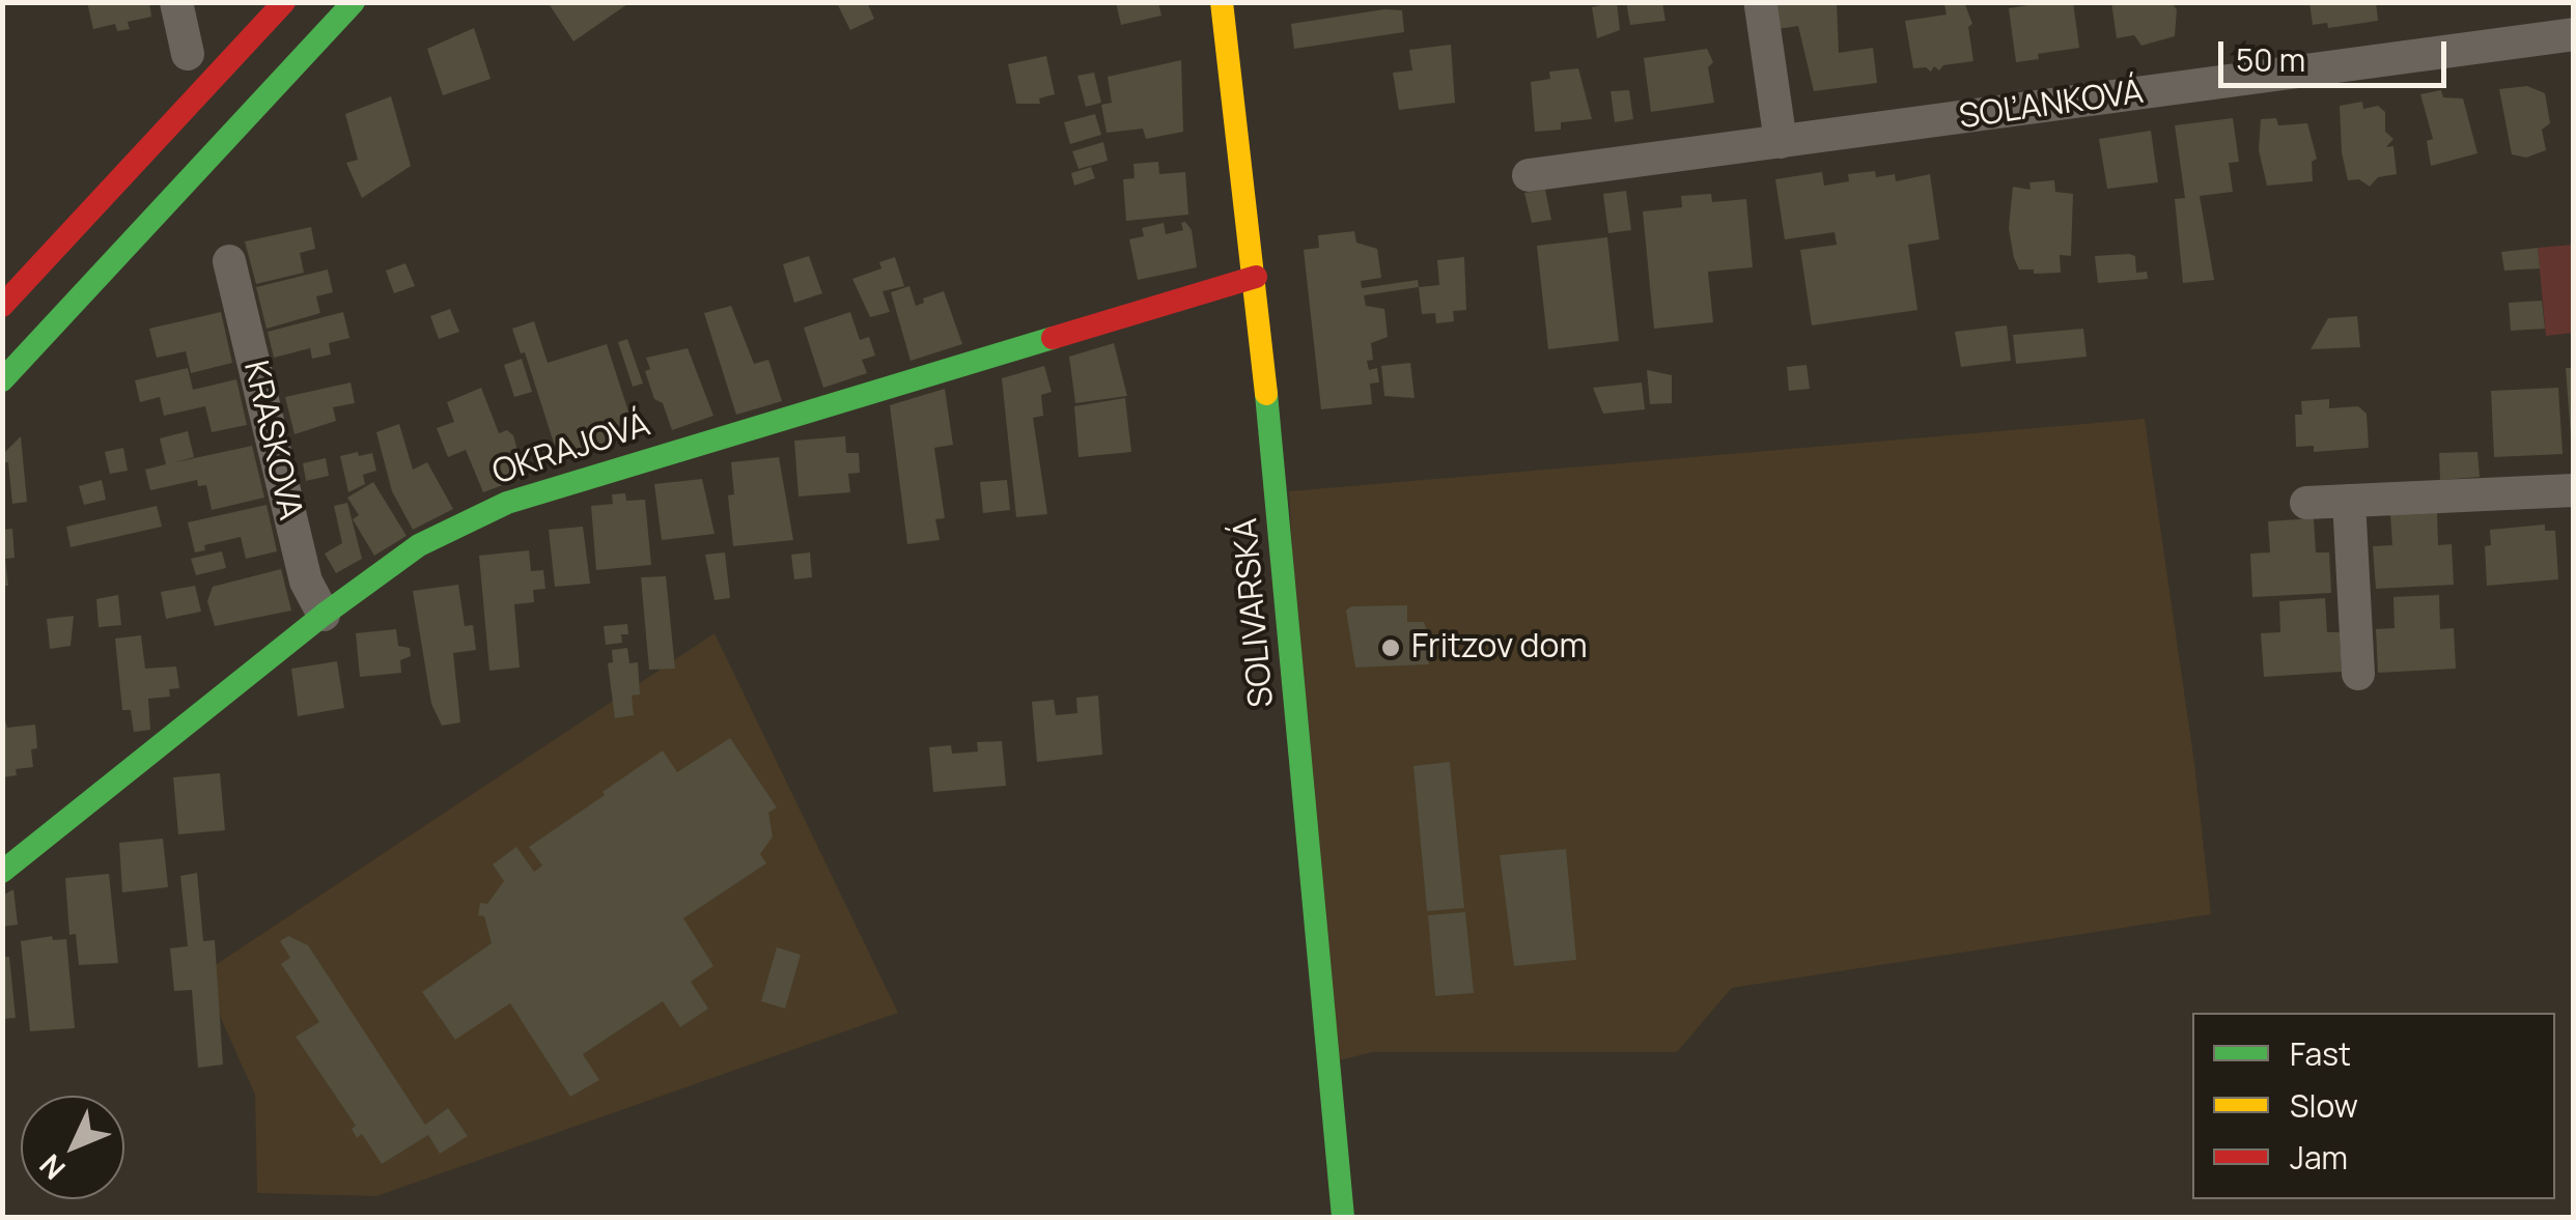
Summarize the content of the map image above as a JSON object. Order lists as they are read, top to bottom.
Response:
{
  "streets": {
    "street": [
      "SOĽANKOVÁ",
      "KRASKOVA",
      "OKRAJOVÁ",
      "SOLIVARSKÁ"
    ]
  },
  "crossings": [
    ["KRASKOVA", "OKRAJOVÁ"],
    ["OKRAJOVÁ", "SOLIVARSKÁ"]
  ],
  "places": ["Fritzov dom"],
  "legend": ["Fast", "Slow", "Jam"],
  "scale_bar": "50 m",
  "north": "bottom left"
}
